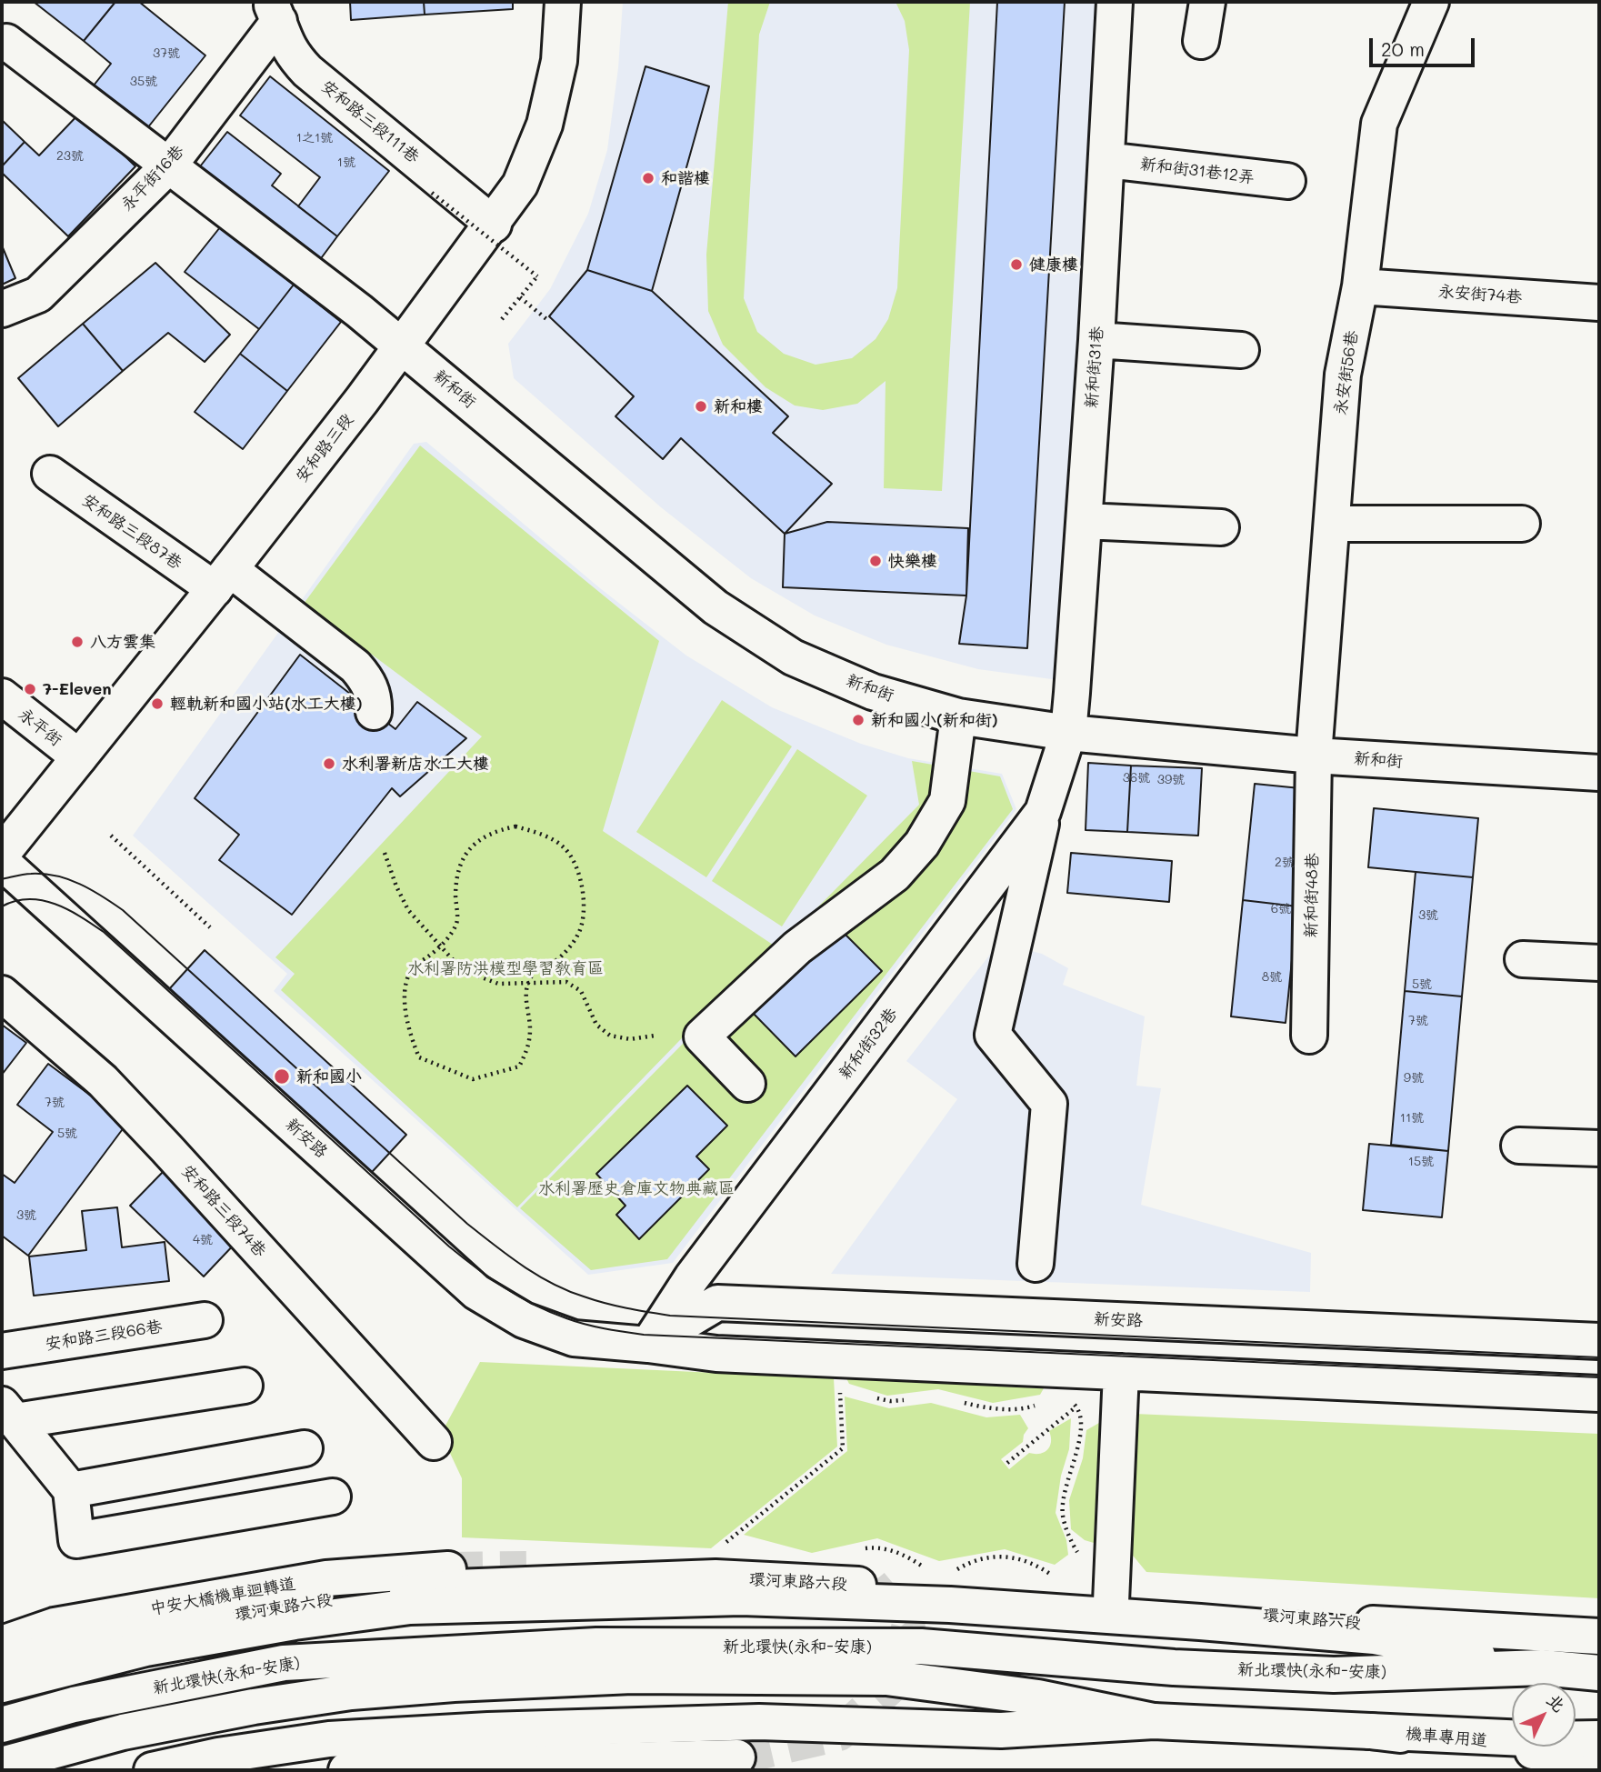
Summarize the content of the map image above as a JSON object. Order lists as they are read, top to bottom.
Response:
{
  "streets": {
    "main road": [
      "安和路三段111巷",
      "新和街31巷12弄",
      "永平街16巷",
      "永安街74巷",
      "新和街31巷",
      "永安街56巷",
      "新和街",
      "安和路三段",
      "安和路三段87巷",
      "永平街",
      "新和街48巷",
      "新和街32巷",
      "新安路",
      "安和路三段74巷",
      "安和路三段66巷",
      "環河東路六段",
      "中安大橋機車迴轉道",
      "新北環快(永和-安康)",
      "機車專用道"
    ]
  },
  "crossings": [
    ["安和路三段111巷", "永平街16巷"],
    ["安和路三段111巷", "安和路三段"],
    ["新和街31巷12弄", "新和街31巷"],
    ["永平街16巷", "新和街"],
    ["永安街74巷", "永安街56巷"],
    ["新和街31巷", "新和街"],
    ["新和街31巷", "新和街32巷"],
    ["永安街56巷", "新和街"],
    ["永安街56巷", "新和街48巷"],
    ["新和街", "安和路三段"],
    ["新和街", "新和街48巷"],
    ["新和街", "新和街32巷"],
    ["安和路三段", "安和路三段87巷"],
    ["安和路三段", "永平街"],
    ["安和路三段", "新安路"],
    ["新和街32巷", "新安路"]
  ],
  "parks": ["水利署防洪模型學習教育區", "水利署歷史倉庫文物典藏區"],
  "places": [
    "和諧樓",
    "健康樓",
    "新和樓",
    "快樂樓",
    "八方雲集",
    "7-Eleven",
    "輕軌新和國小站(水工大樓)",
    "新和國小(新和街)",
    "水利署新店水工大樓",
    "新和國小"
  ],
  "house_numbers": [
    "37號",
    "35號",
    "1之1號",
    "23號",
    "1號",
    "36號",
    "39號",
    "2號",
    "6號",
    "3號",
    "8號",
    "5號",
    "7號",
    "9號",
    "7號",
    "11號",
    "5號",
    "15號",
    "3號",
    "4號"
  ],
  "scale_bar": "20 m",
  "north": "top right"
}
